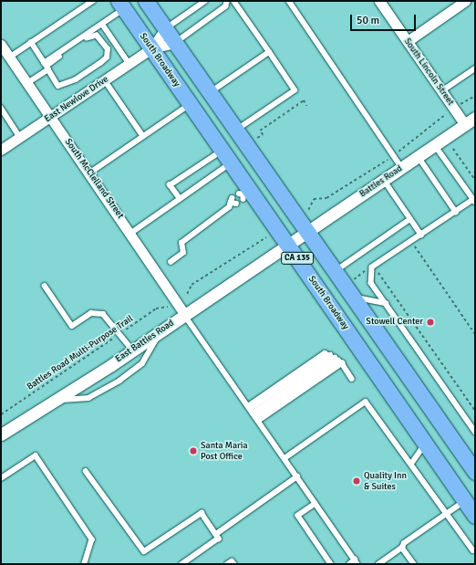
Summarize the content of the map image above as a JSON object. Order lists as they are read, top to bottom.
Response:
{
  "streets": {
    "main road": ["South Broadway", "CA 135"],
    "street": [
      "South Lincoln Street",
      "East Newlove Drive",
      "South McClelland Street",
      "Battles Road",
      "East Battles Road"
    ],
    "path": ["Battles Road Multi-Purpose Trail"]
  },
  "crossings": [
    ["South Broadway", "East Newlove Drive"],
    ["South Broadway", "Battles Road"],
    ["South Broadway", "East Battles Road"],
    ["South Lincoln Street", "Battles Road"],
    ["East Newlove Drive", "South McClelland Street"],
    ["East Newlove Drive", "CA 135"],
    ["South McClelland Street", "East Battles Road"],
    ["Battles Road", "CA 135"],
    ["Battles Road", "East Battles Road"]
  ],
  "places": ["Stowell Center", "Santa Maria Post Office", "Quality Inn & Suites"],
  "scale_bar": "50 m"
}
